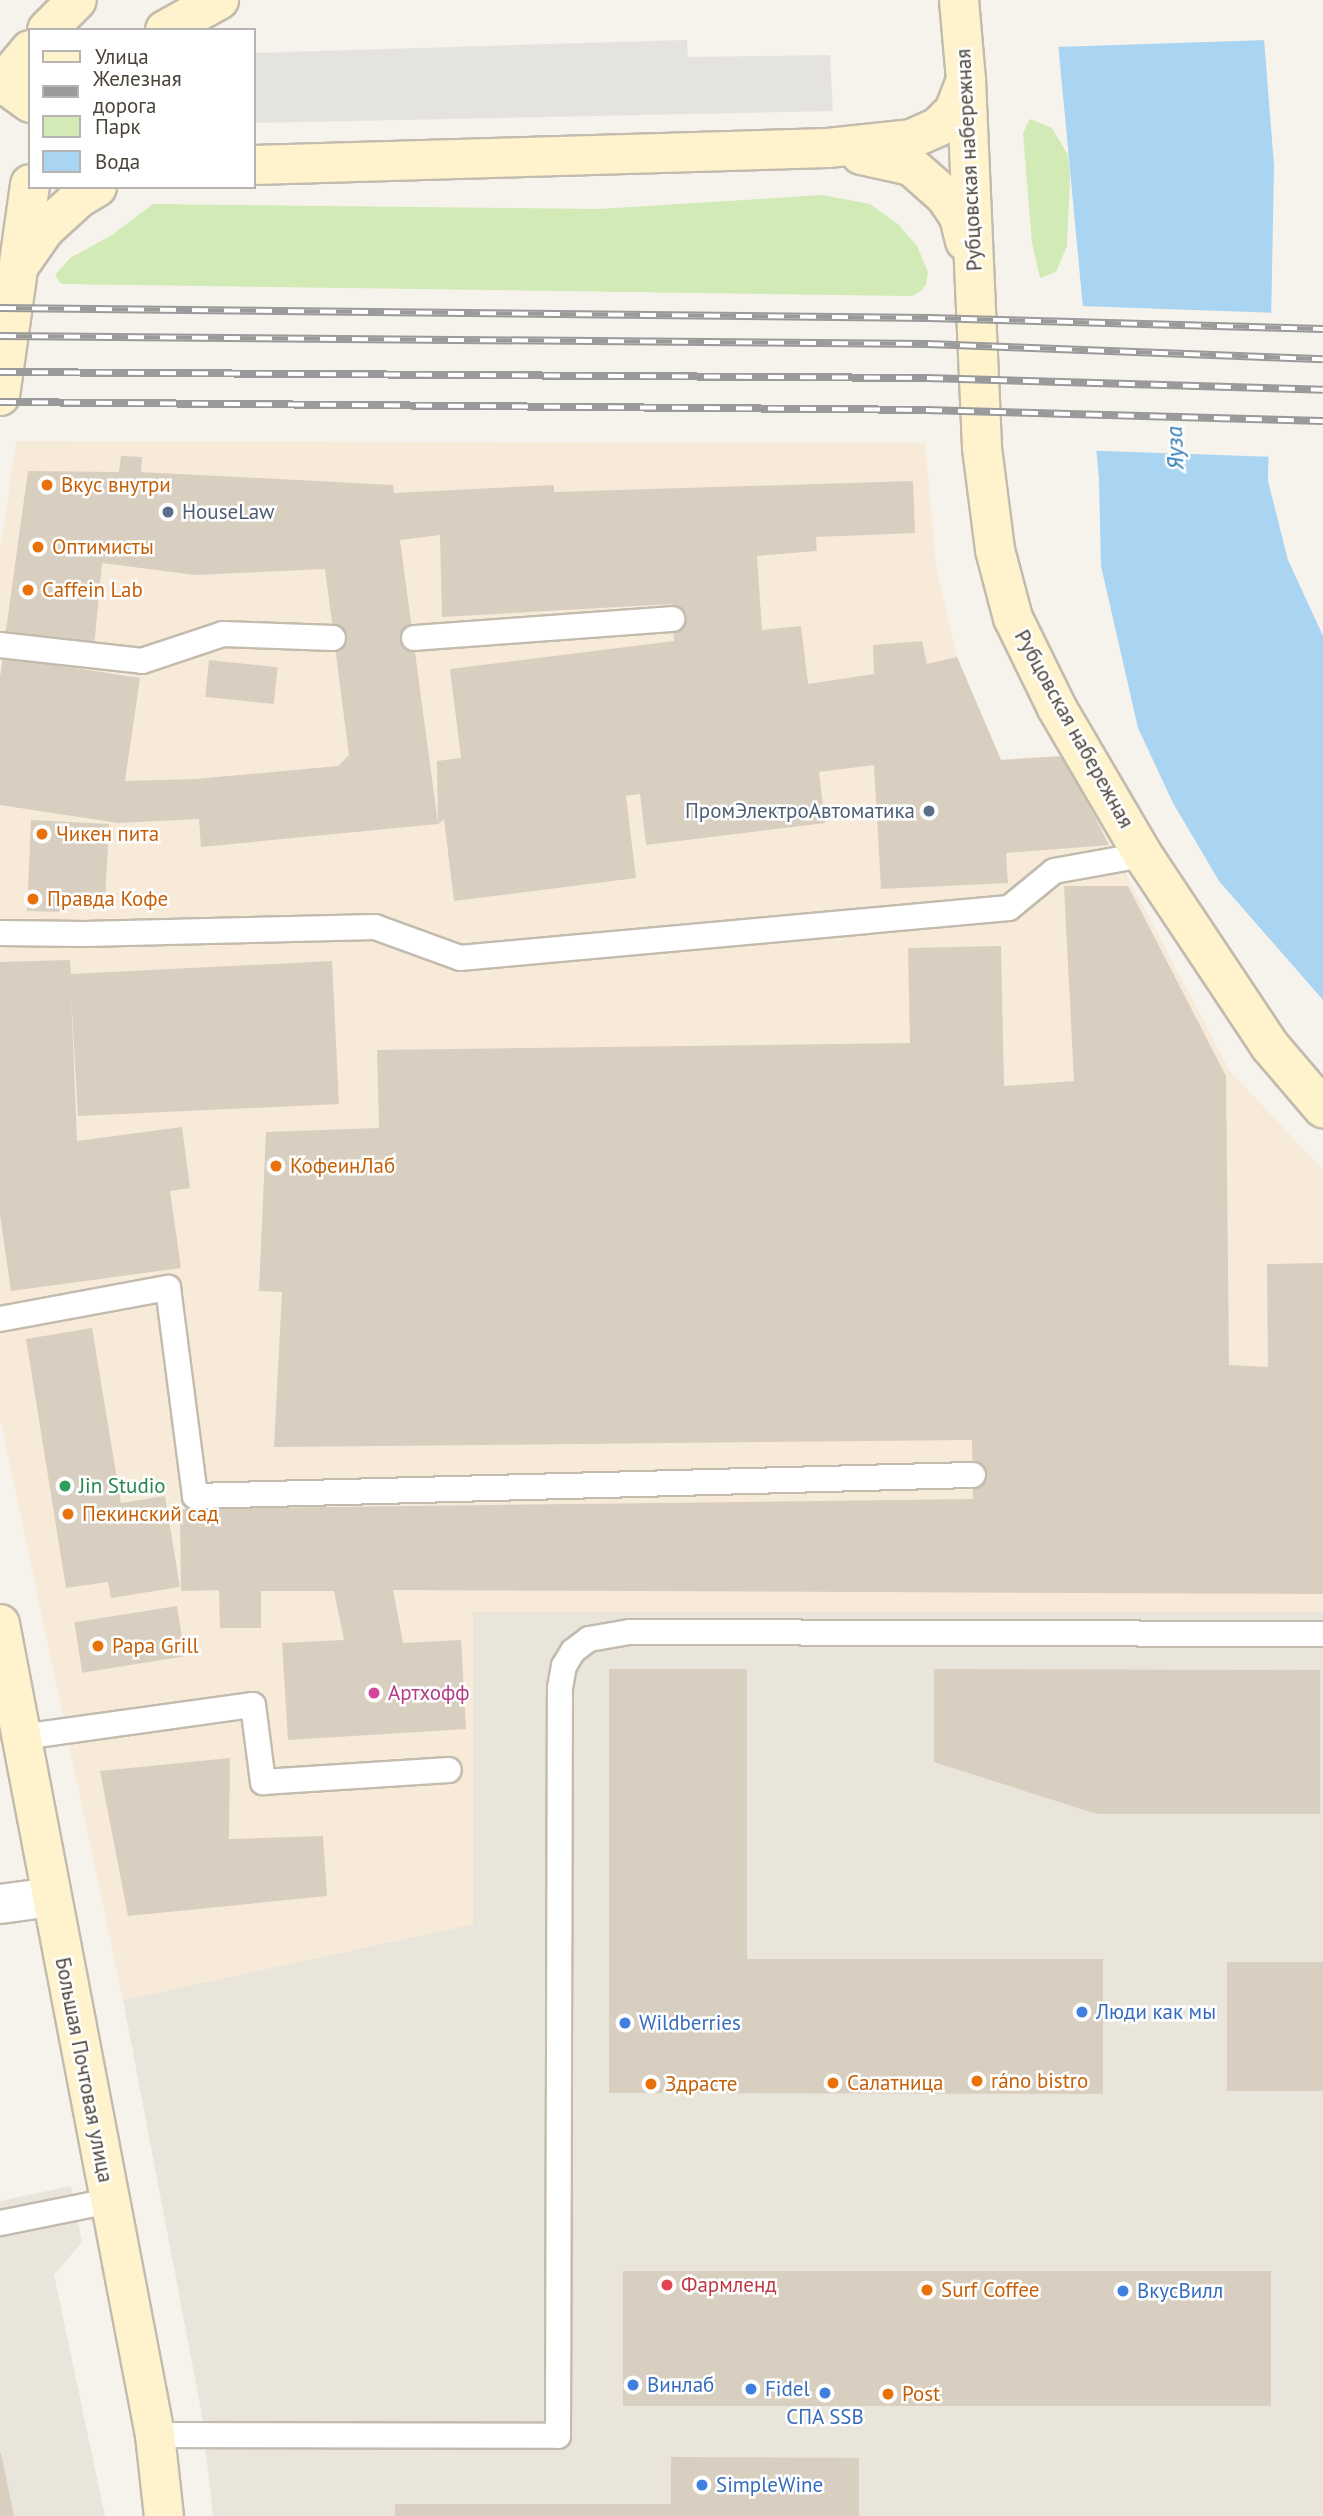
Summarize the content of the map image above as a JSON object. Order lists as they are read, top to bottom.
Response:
{
  "streets": {
    "main road": ["Рубцовская набережная", "Большая Почтовая улица"]
  },
  "water": ["Яуза"],
  "places": [
    "Вкус внутри",
    "HouseLaw",
    "Оптимисты",
    "Caffein Lab",
    "ПромЭлектроАвтоматика",
    "Чикен пита",
    "Правда Кофе",
    "КофеинЛаб",
    "Jin Studio",
    "Пекинский сад",
    "Papa Grill",
    "Артхофф",
    "Люди как мы",
    "Wildberries",
    "ráno bistro",
    "Салатница",
    "Здрасте",
    "Фармленд",
    "Surf Coffee",
    "ВкусВилл",
    "Винлаб",
    "Fidel",
    "СПА SSB",
    "Post",
    "SimpleWine"
  ],
  "legend": [
    "Улица",
    "Железная дорога",
    "Парк",
    "Вода"
  ]
}
